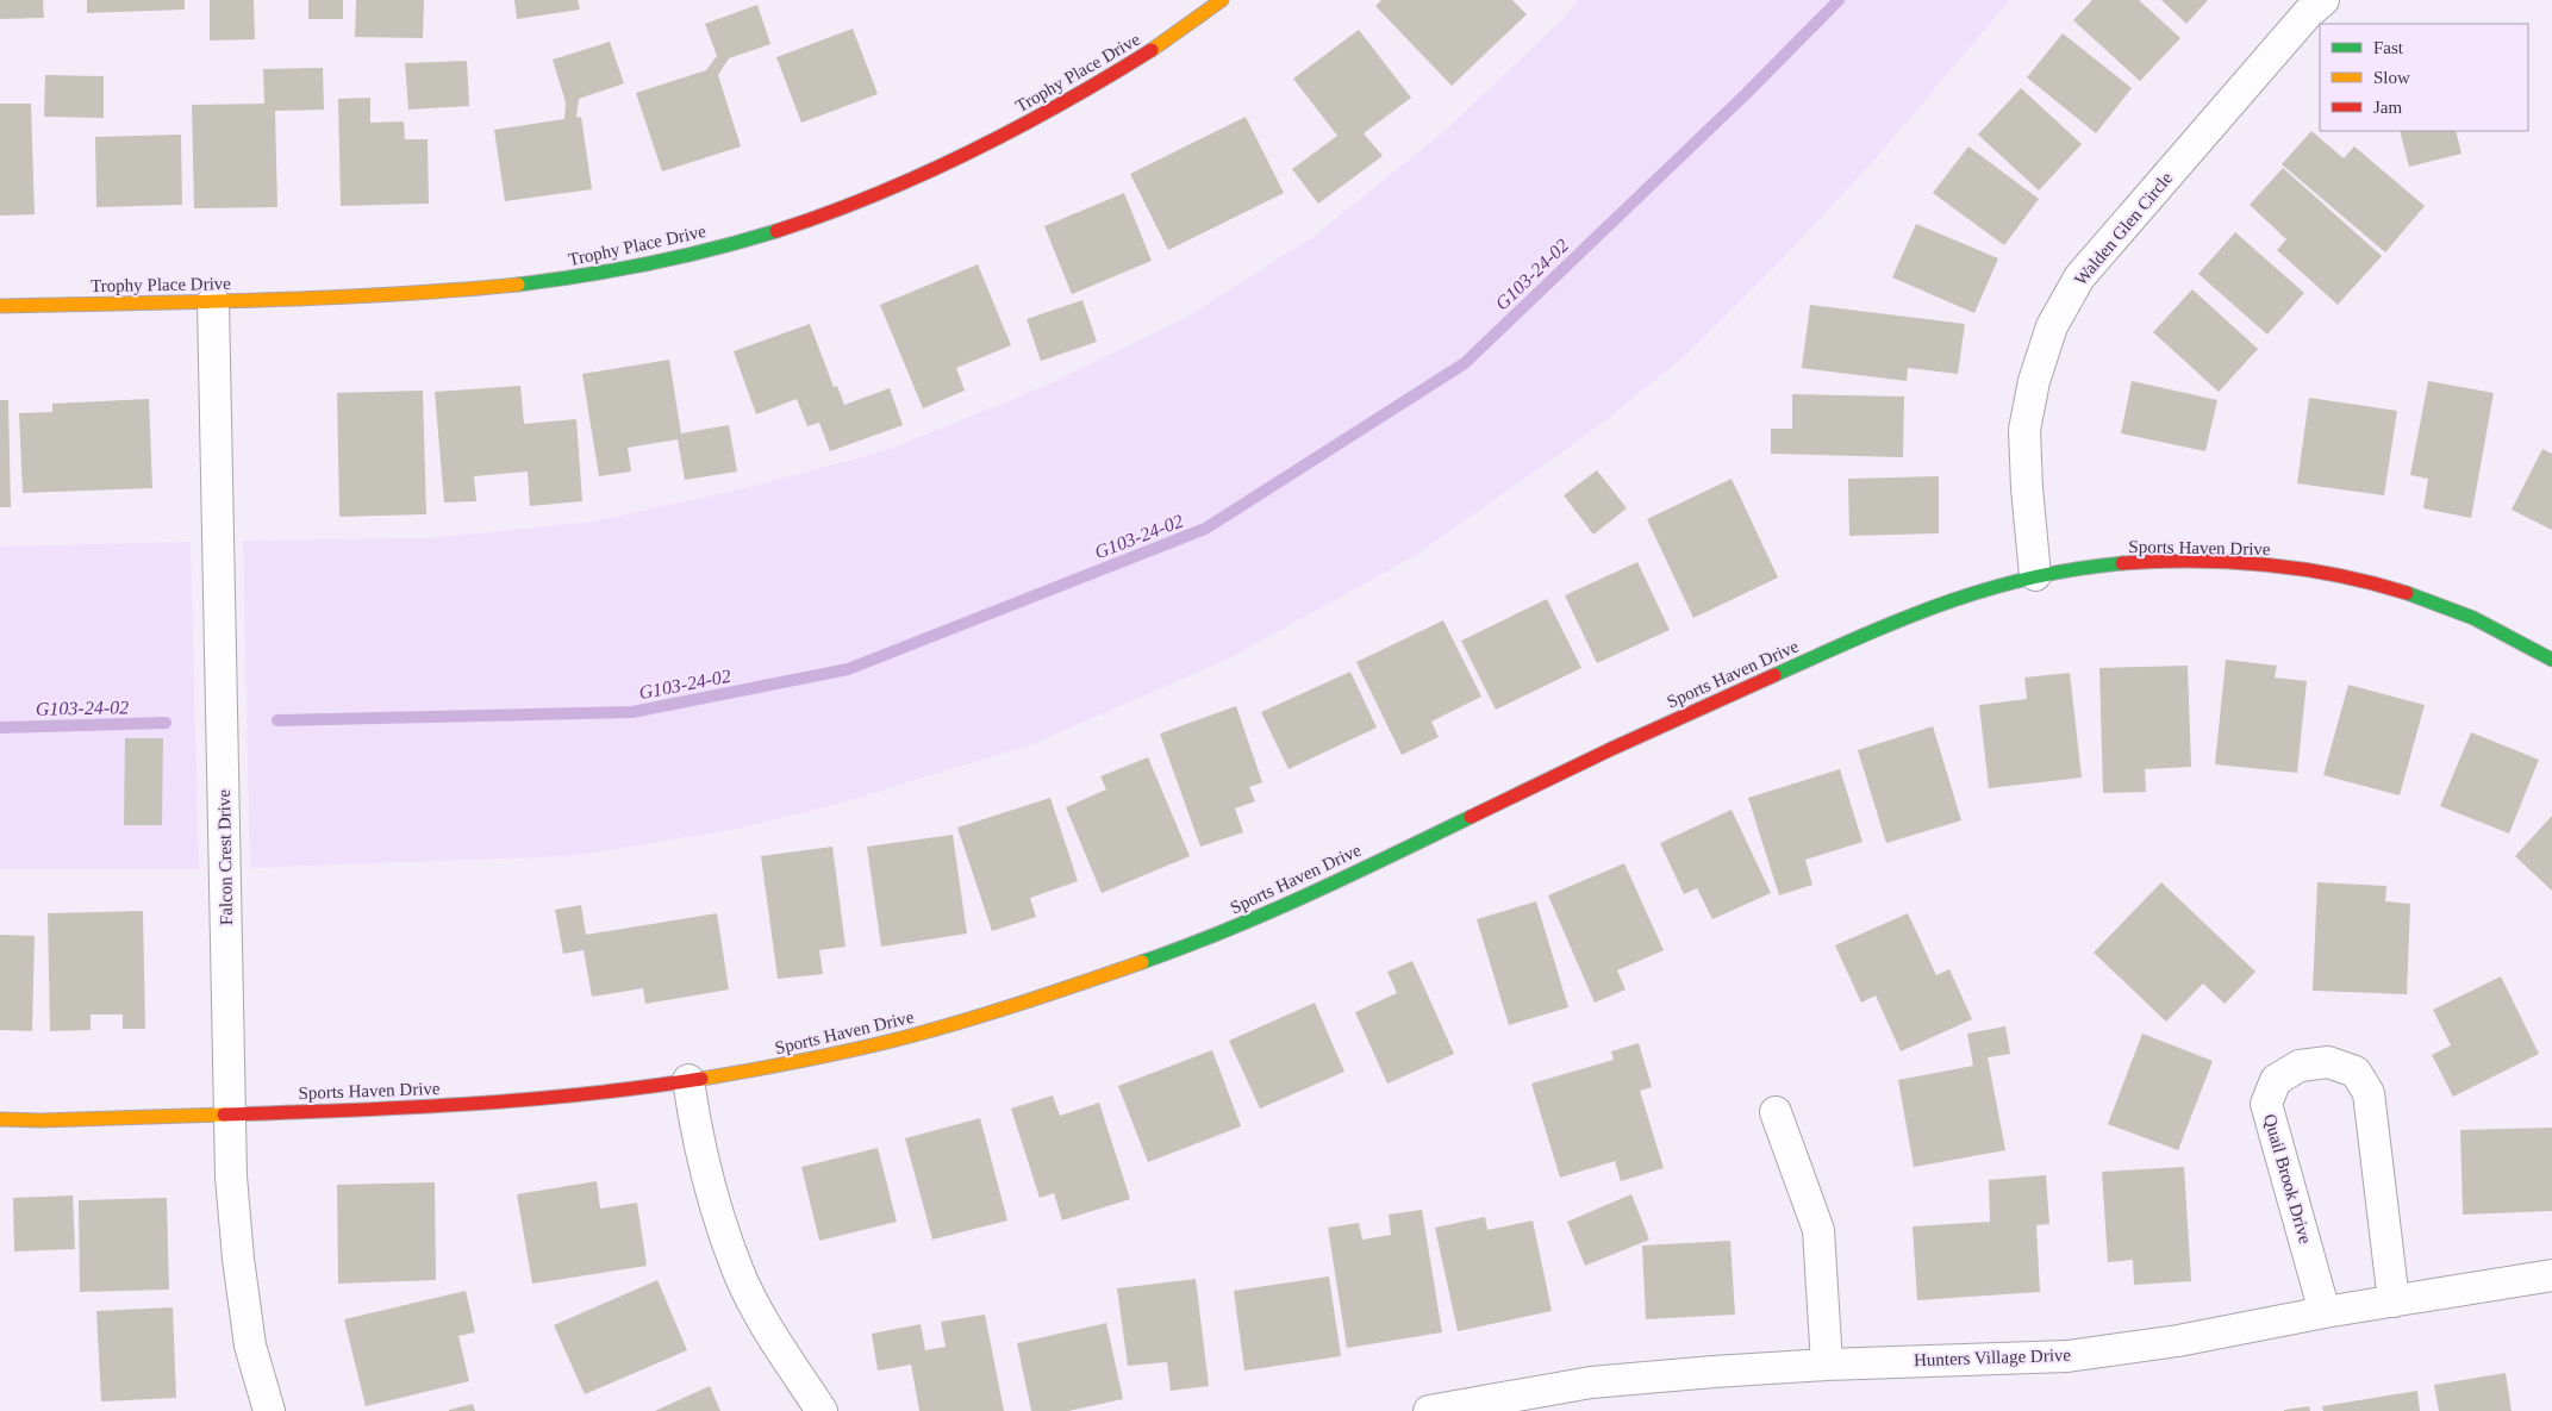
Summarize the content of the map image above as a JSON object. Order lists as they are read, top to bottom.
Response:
{
  "streets": {
    "street": [
      "Trophy Place Drive",
      "Walden Glen Circle",
      "Sports Haven Drive",
      "Falcon Crest Drive",
      "Quail Brook Drive",
      "Hunters Village Drive"
    ]
  },
  "crossings": [
    ["Trophy Place Drive", "Falcon Crest Drive"],
    ["Walden Glen Circle", "Sports Haven Drive"],
    ["Sports Haven Drive", "Falcon Crest Drive"],
    ["Quail Brook Drive", "Hunters Village Drive"]
  ],
  "water": ["G103-24-02"],
  "legend": ["Fast", "Slow", "Jam"]
}
